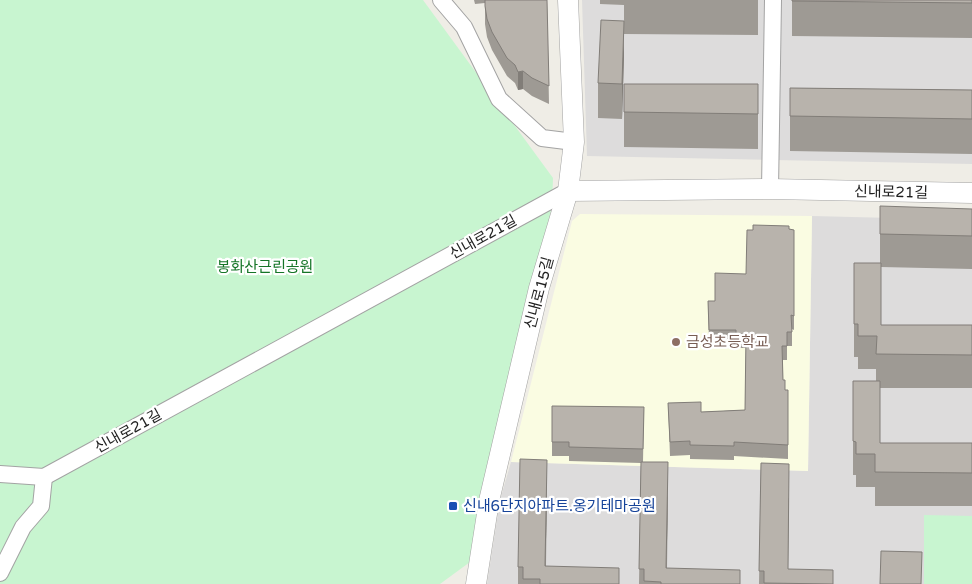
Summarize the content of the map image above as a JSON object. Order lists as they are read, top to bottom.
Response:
{
  "streets": {
    "street": ["신내로21길", "신내로15길"]
  },
  "crossings": [
    ["신내로21길", "신내로15길"]
  ],
  "parks": ["봉화산근린공원"],
  "places": {
    "other": ["금성초등학교"],
    "transit": ["신내6단지아파트.옹기테마공원"]
  }
}
